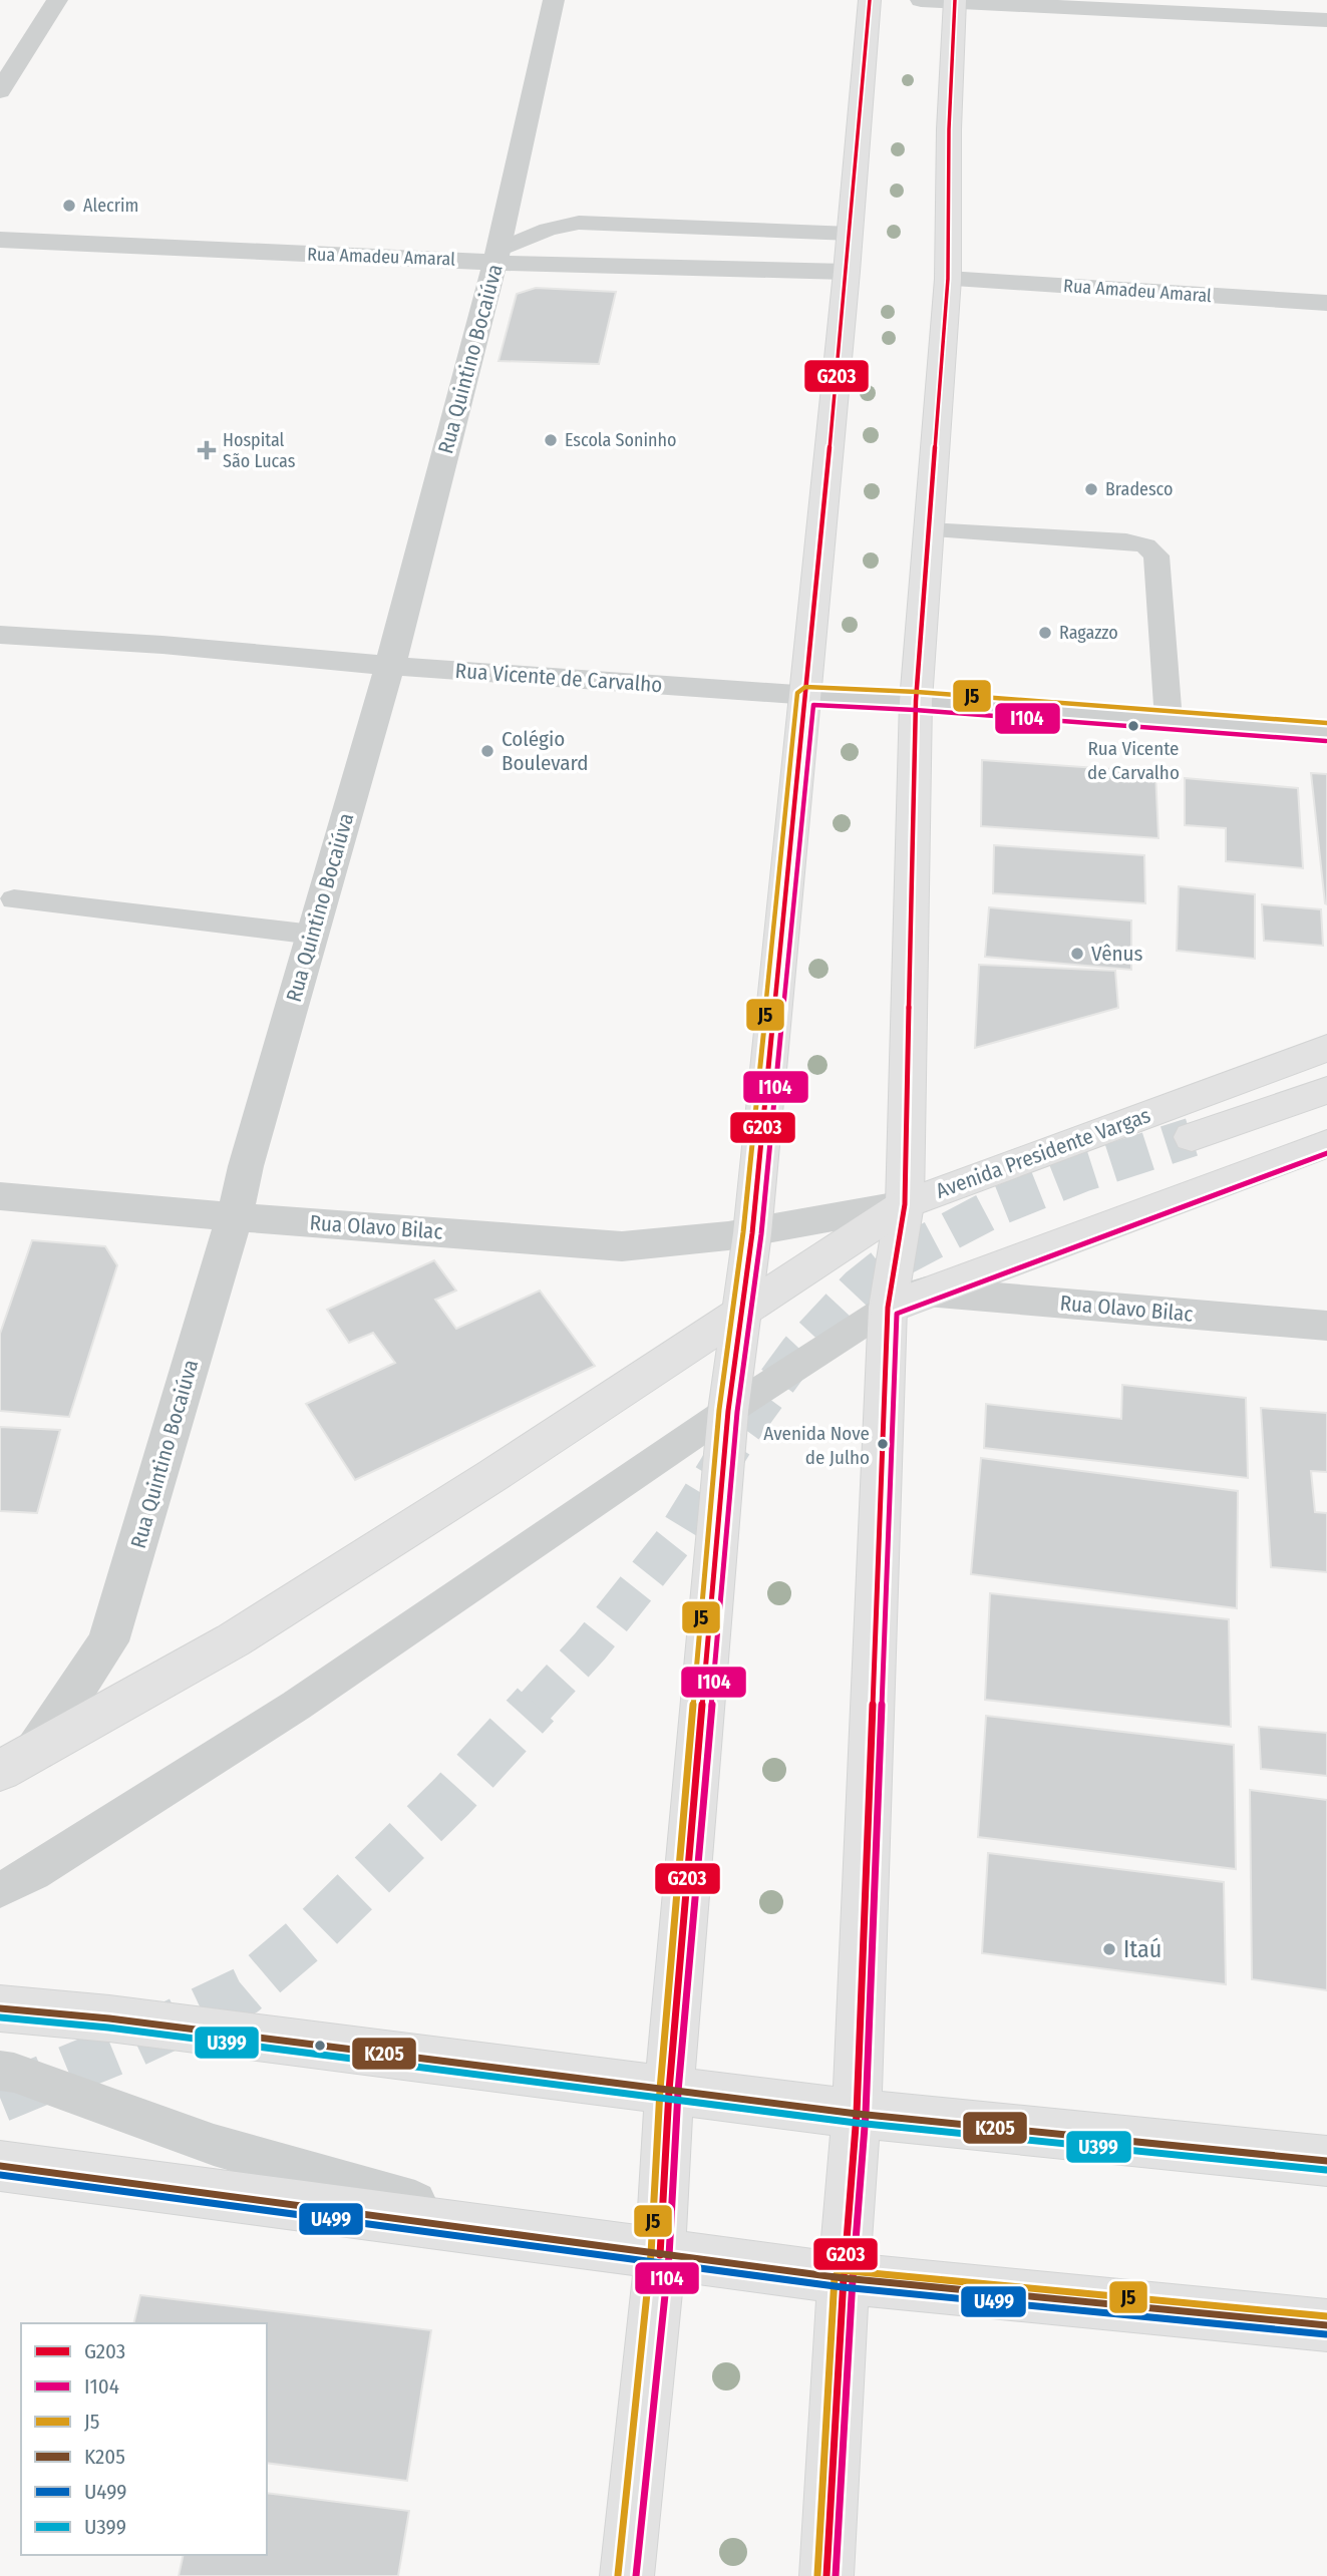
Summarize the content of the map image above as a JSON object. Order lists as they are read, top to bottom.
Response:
{
  "streets": {
    "main road": ["Avenida Presidente Vargas"],
    "street": [
      "Rua Amadeu Amaral",
      "Rua Quintino Bocaiúva",
      "Rua Vicente de Carvalho",
      "Rua Olavo Bilac"
    ]
  },
  "crossings": [
    ["Rua Amadeu Amaral", "Rua Quintino Bocaiúva"],
    ["Rua Quintino Bocaiúva", "Rua Vicente de Carvalho"],
    ["Rua Quintino Bocaiúva", "Rua Olavo Bilac"],
    ["Avenida Presidente Vargas", "Rua Olavo Bilac"]
  ],
  "places": {
    "other": [
      "Alecrim",
      "Escola Soninho",
      "Bradesco",
      "Ragazzo",
      "Rua Vicente de Carvalho",
      "Colégio Boulevard",
      "Vênus",
      "Avenida Nove de Julho",
      "Itaú"
    ],
    "health": ["Hospital São Lucas"]
  },
  "lines": [
    "transit line G203",
    "transit line J5",
    "transit line I104",
    "transit line K205",
    "transit line U399",
    "transit line U499"
  ],
  "legend": [
    "G203",
    "I104",
    "J5",
    "K205",
    "U499",
    "U399"
  ]
}
